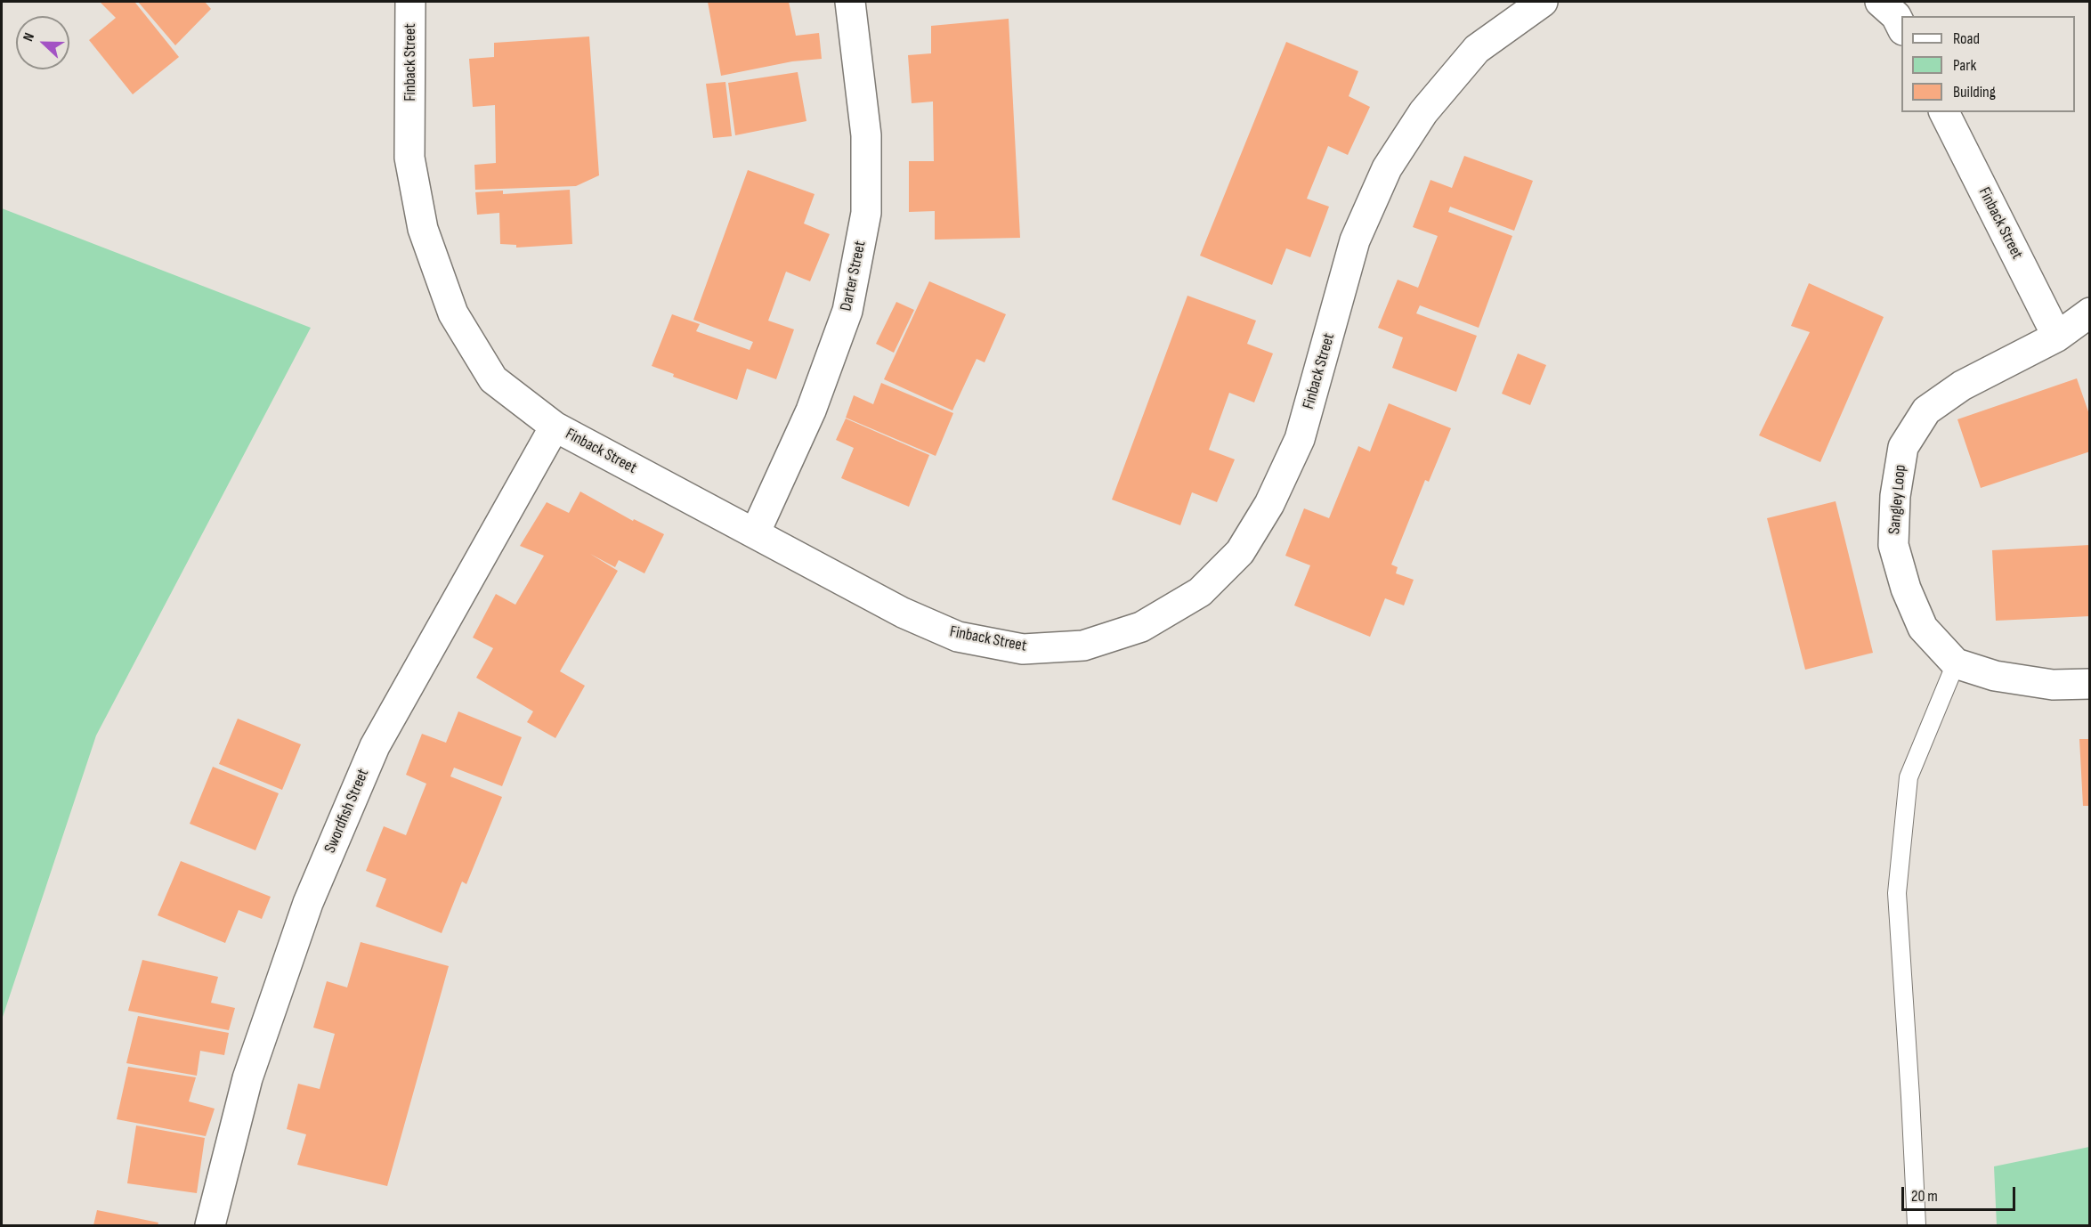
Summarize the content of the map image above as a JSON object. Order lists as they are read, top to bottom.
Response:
{
  "streets": {
    "street": [
      "Finback Street",
      "Darter Street",
      "Sangley Loop",
      "Swordfish Street"
    ]
  },
  "crossings": [
    ["Finback Street", "Darter Street"],
    ["Finback Street", "Sangley Loop"],
    ["Finback Street", "Swordfish Street"]
  ],
  "legend": ["Road", "Park", "Building"],
  "scale_bar": "20 m",
  "north": "left"
}
